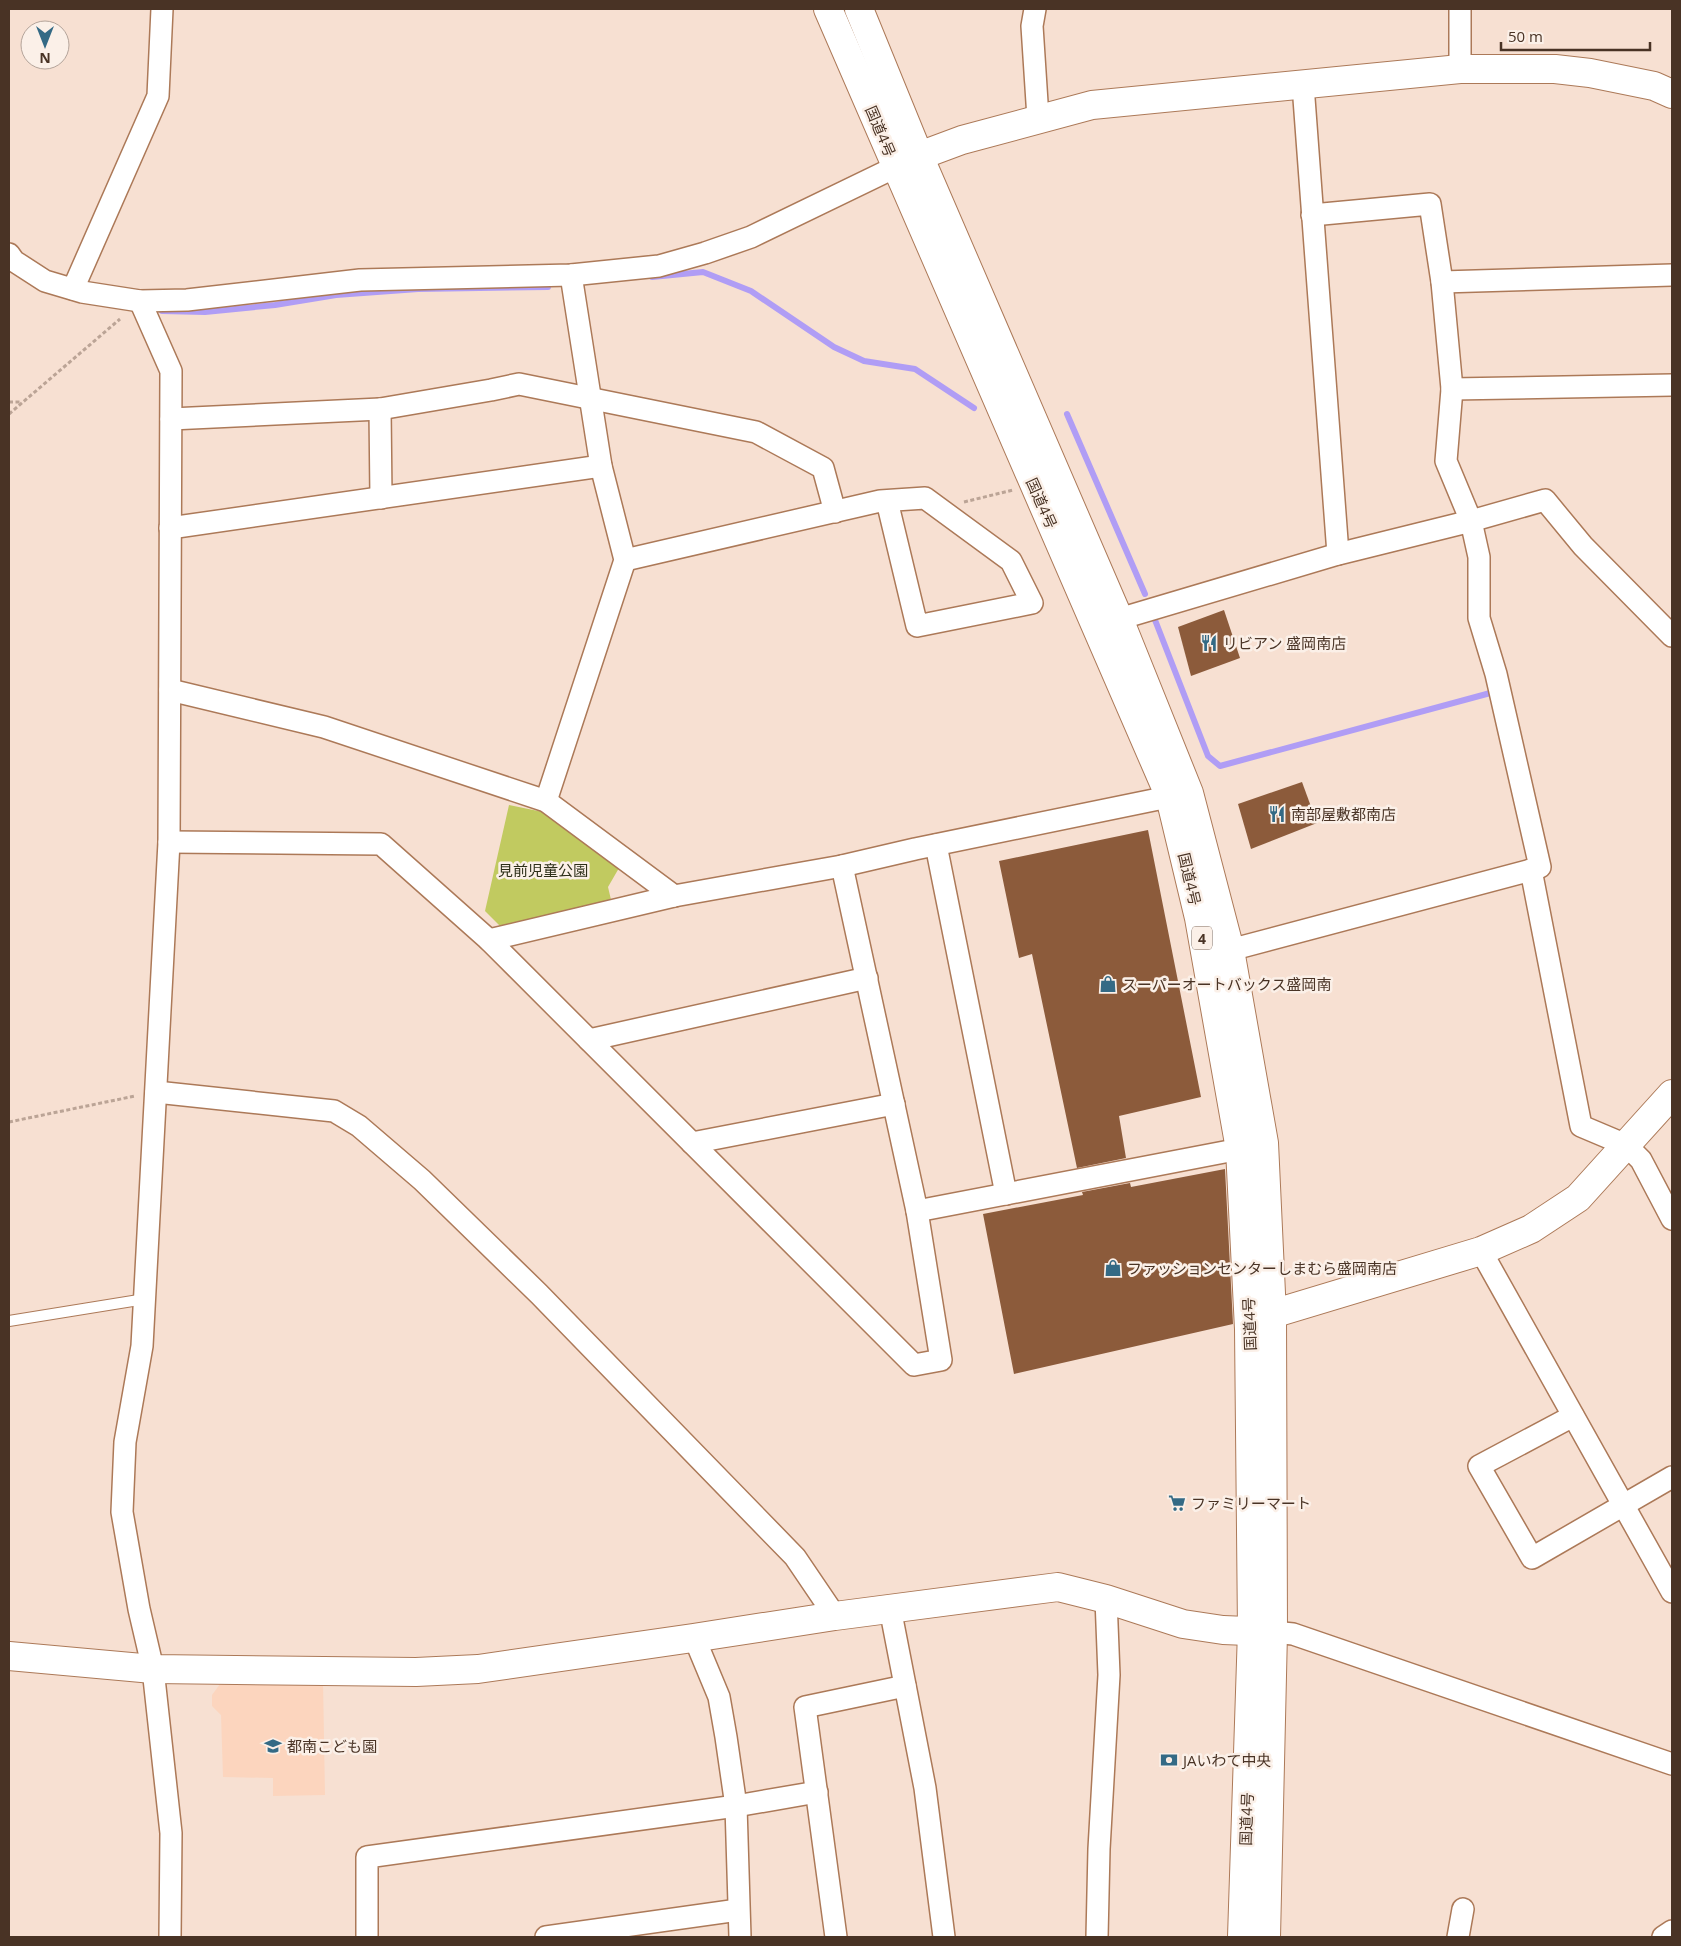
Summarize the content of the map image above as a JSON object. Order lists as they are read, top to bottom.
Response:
{
  "streets": {
    "main road": ["国道4号", "4"]
  },
  "parks": ["見前児童公園"],
  "places": {
    "restaurant": ["リビアン 盛岡南店", "南部屋敷都南店"],
    "shop": ["スーパーオートバックス盛岡南", "ファッションセンターしまむら盛岡南店"],
    "supermarket": ["ファミリーマート"],
    "school or university": ["都南こども園"],
    "bank": ["JAいわて中央"]
  },
  "scale_bar": "50 m",
  "north": "bottom"
}
